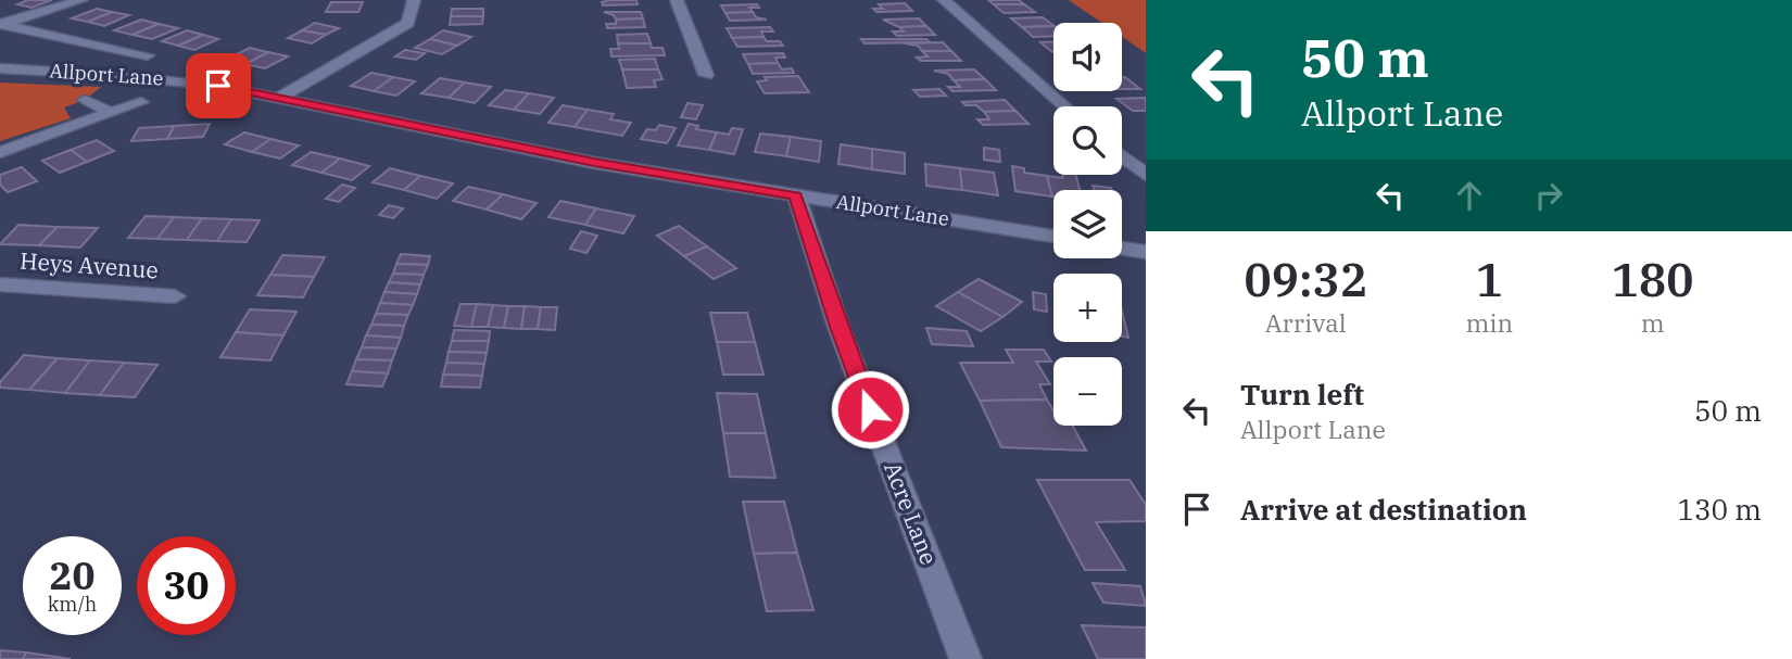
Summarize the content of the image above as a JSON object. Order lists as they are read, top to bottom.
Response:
{
  "streets": {
    "street": ["Allport Lane", "Heys Avenue", "Acre Lane"]
  },
  "crossings": [
    ["Allport Lane", "Acre Lane"]
  ],
  "page": {
    "turn": ["50 m", "Allport Lane"],
    "map_buttons": ["+", "−"],
    "eta": [
      "09:32",
      "Arrival",
      "1",
      "min",
      "180",
      "m"
    ],
    "list": [
      {
        "name": "Turn left",
        "note": "Allport Lane",
        "value": "50 m"
      },
      {
        "name": "Arrive at destination",
        "value": "130 m"
      }
    ],
    "speed": "20 km/h",
    "limit": "30"
  }
}
